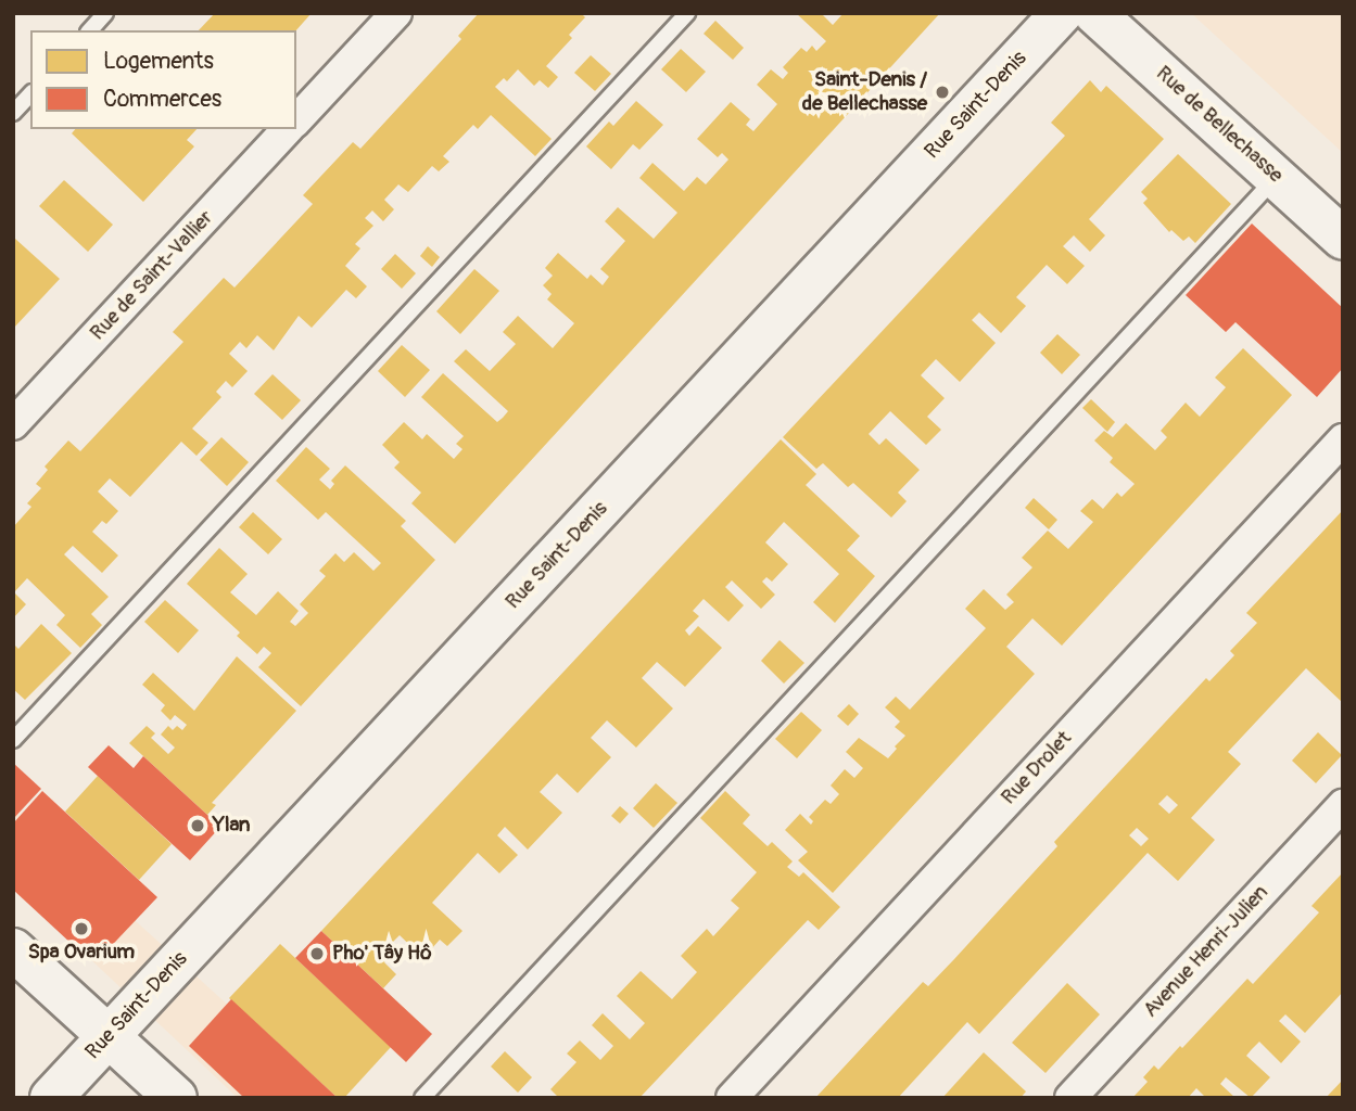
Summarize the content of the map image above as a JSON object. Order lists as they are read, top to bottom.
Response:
{
  "streets": {
    "main road": ["Rue Saint-Denis", "Rue de Bellechasse"],
    "street": ["Rue de Saint-Vallier", "Rue Drolet", "Avenue Henri-Julien"]
  },
  "places": [
    "Saint-Denis / de Bellechasse",
    "Ylan",
    "Spa Ovarium",
    "Pho' Tây Hô"
  ],
  "legend": ["Logements", "Commerces"]
}
